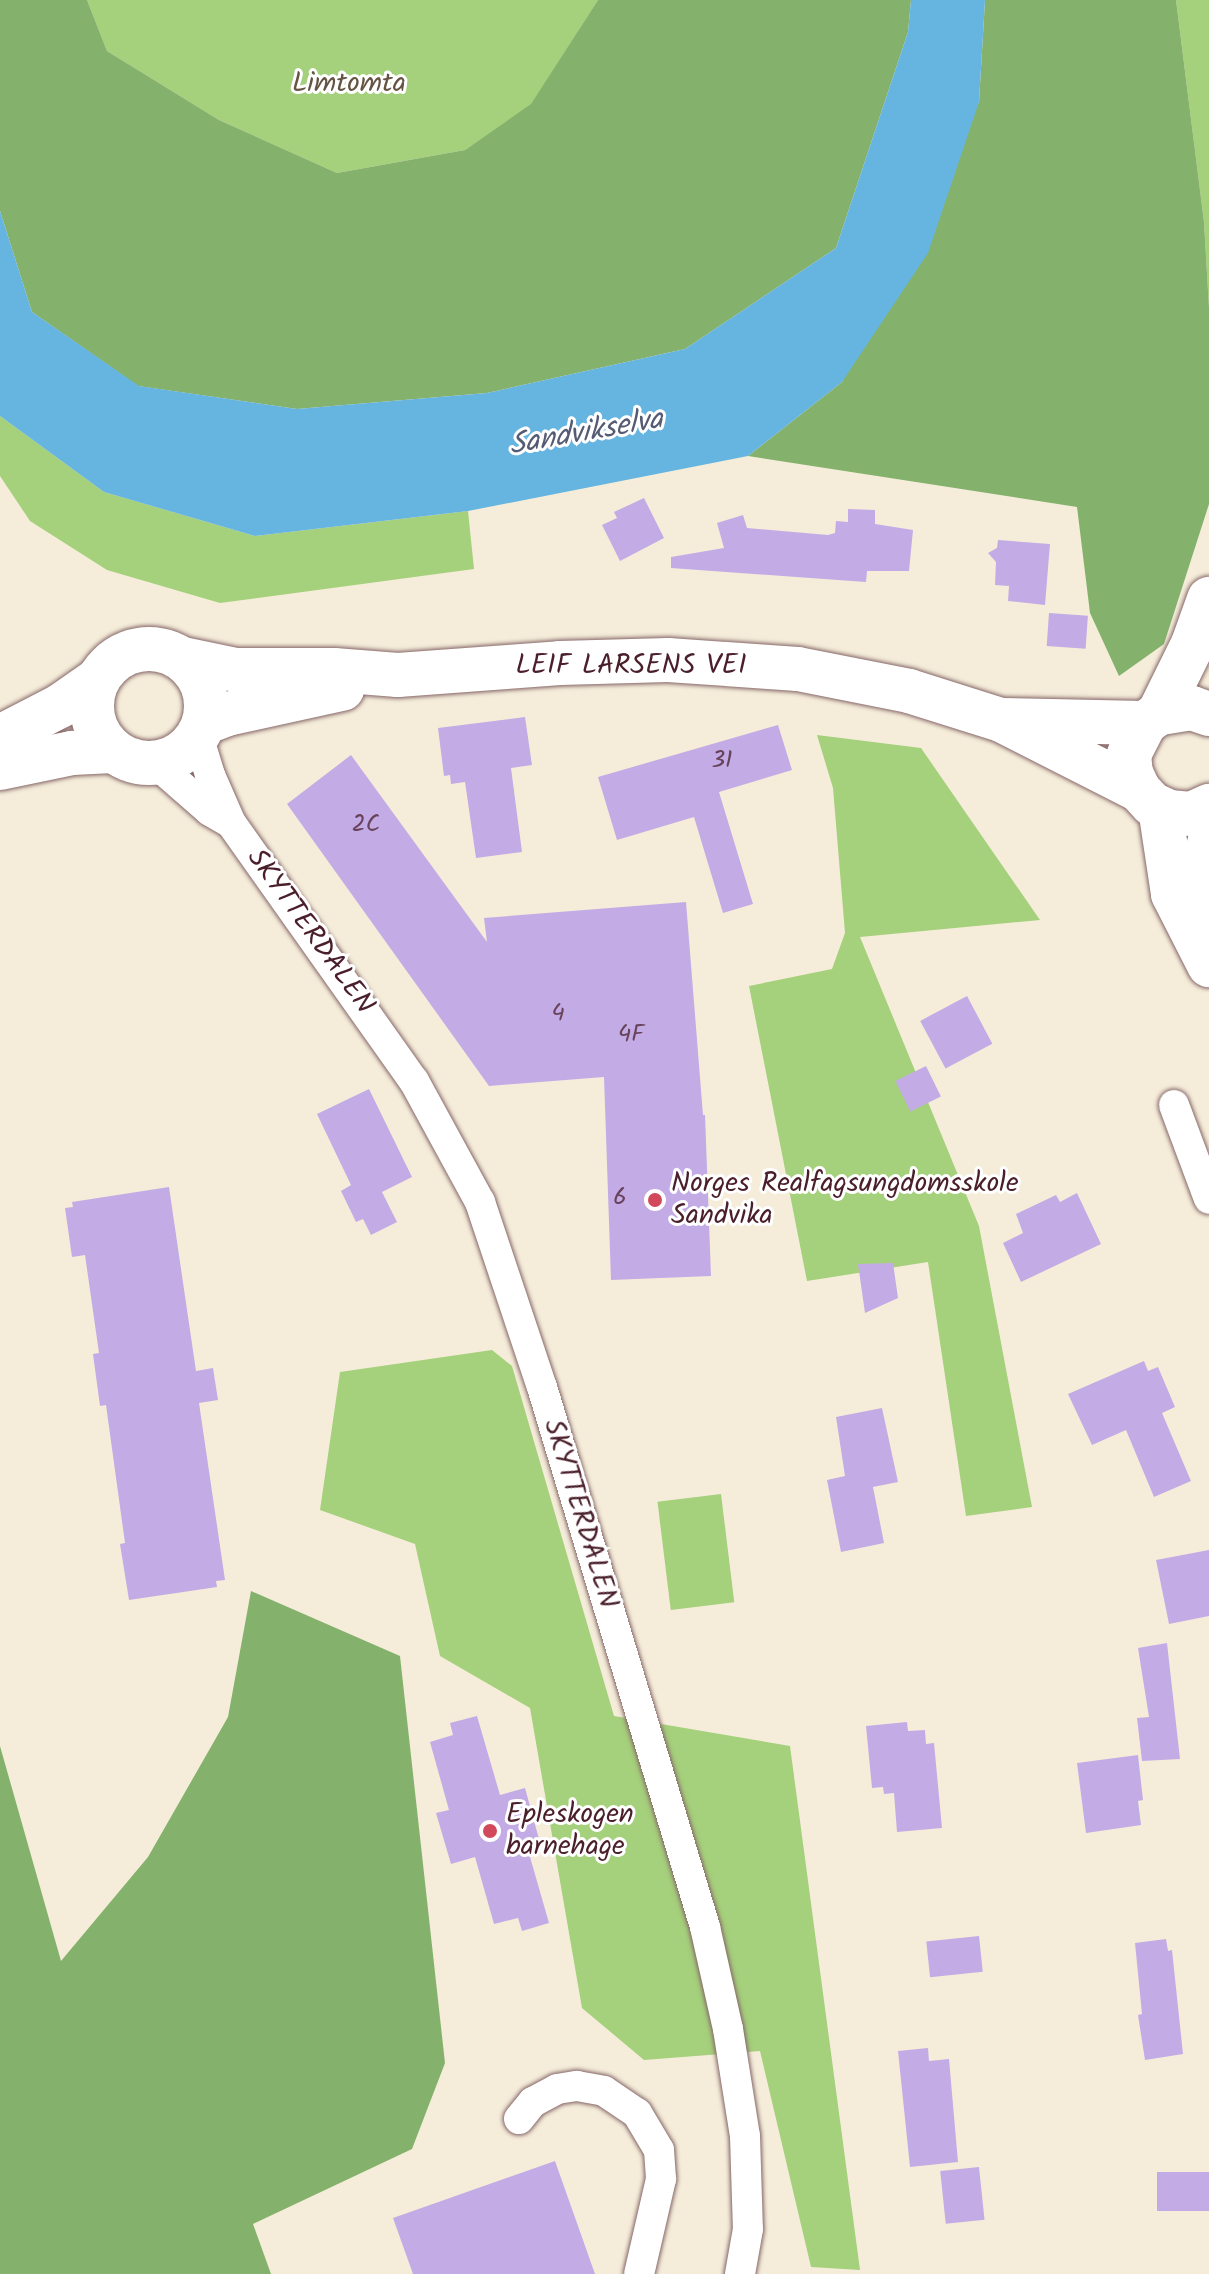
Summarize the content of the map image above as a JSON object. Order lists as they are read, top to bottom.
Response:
{
  "streets": {
    "main road": ["LEIF LARSENS VEI"],
    "street": ["SKYTTERDALEN"]
  },
  "crossings": [
    ["LEIF LARSENS VEI", "SKYTTERDALEN"]
  ],
  "water": ["Sandvikselva"],
  "parks": ["Limtomta"],
  "places": ["Norges Realfagsungdomsskole Sandvika", "Epleskogen barnehage"],
  "house_numbers": [
    "31",
    "2C",
    "4",
    "4F",
    "6"
  ]
}
